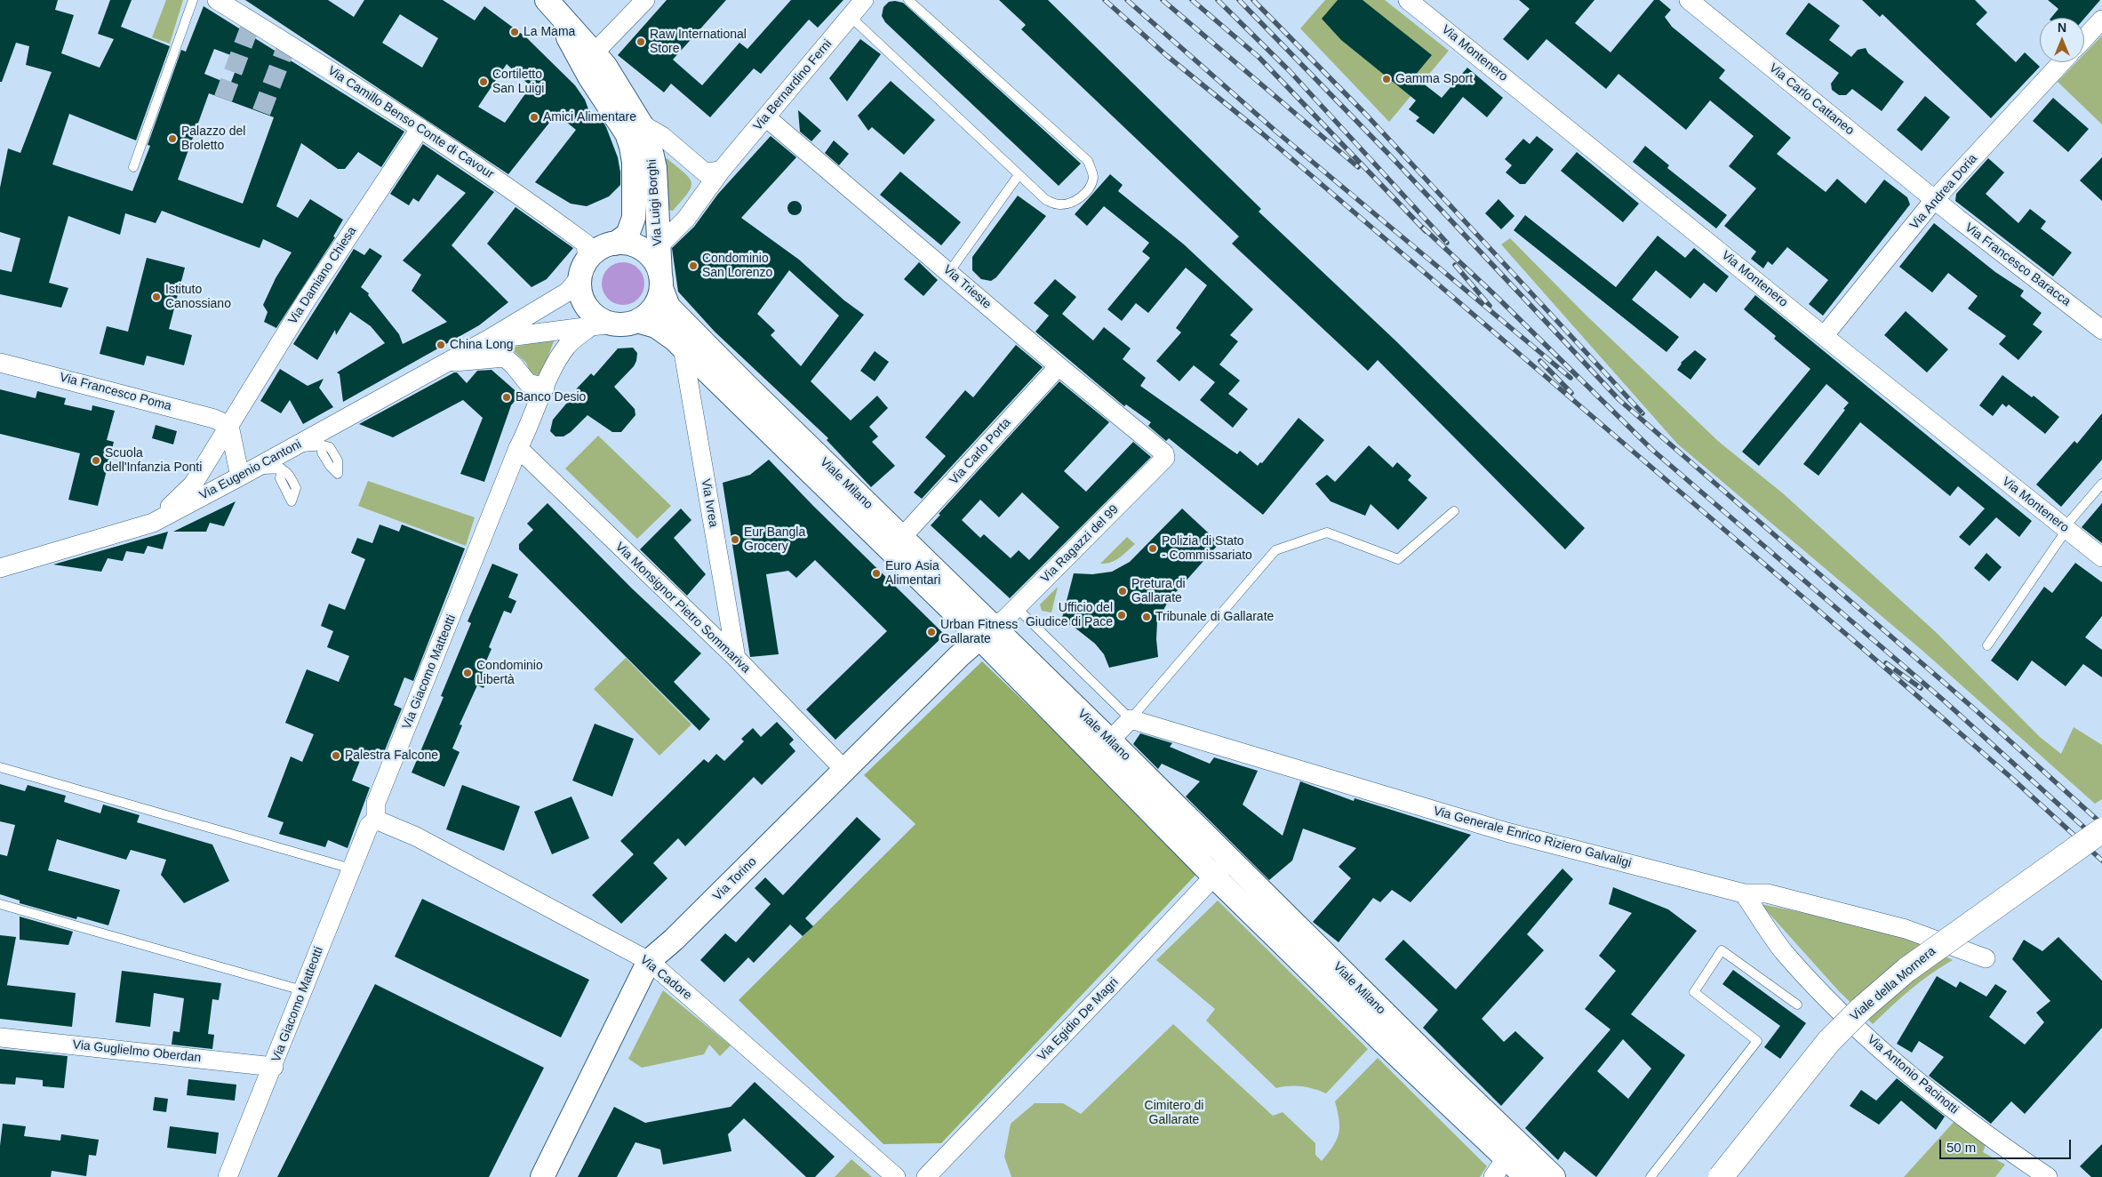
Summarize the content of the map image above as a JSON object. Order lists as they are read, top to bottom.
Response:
{
  "streets": {
    "main road": ["Viale della Mornera"],
    "street": [
      "Via Montenero",
      "Via Bernardino Ferni",
      "Via Carlo Cattaneo",
      "Via Camillo Benso Conte di Cavour",
      "Via Andrea Doria",
      "Via Luigi Borghi",
      "Via Francesco Baracca",
      "Via Damiano Chiesa",
      "Via Trieste",
      "Via Francesco Poma",
      "Via Carlo Porta",
      "Via Eugenio Cantoni",
      "Viale Milano",
      "Via Ivrea",
      "Via Ragazzi del 99",
      "Via Monsignor Pietro Sommariva",
      "Via Giacomo Matteotti",
      "Via Generale Enrico Riziero Galvaligi",
      "Via Torino",
      "Via Cadore",
      "Via Egidio De Magri",
      "Via Guglielmo Oberdan",
      "Via Antonio Pacinotti"
    ]
  },
  "crossings": [
    ["Via Montenero", "Via Andrea Doria"],
    ["Via Bernardino Ferni", "Via Luigi Borghi"],
    ["Via Bernardino Ferni", "Via Trieste"],
    ["Via Carlo Cattaneo", "Via Andrea Doria"],
    ["Via Carlo Cattaneo", "Via Francesco Baracca"],
    ["Via Camillo Benso Conte di Cavour", "Via Luigi Borghi"],
    ["Via Camillo Benso Conte di Cavour", "Via Damiano Chiesa"],
    ["Via Camillo Benso Conte di Cavour", "Via Eugenio Cantoni"],
    ["Via Camillo Benso Conte di Cavour", "Viale Milano"],
    ["Via Camillo Benso Conte di Cavour", "Via Giacomo Matteotti"],
    ["Via Andrea Doria", "Via Francesco Baracca"],
    ["Via Luigi Borghi", "Via Eugenio Cantoni"],
    ["Via Luigi Borghi", "Viale Milano"],
    ["Via Luigi Borghi", "Via Giacomo Matteotti"],
    ["Via Damiano Chiesa", "Via Francesco Poma"],
    ["Via Damiano Chiesa", "Via Eugenio Cantoni"],
    ["Via Trieste", "Via Carlo Porta"],
    ["Via Trieste", "Via Ragazzi del 99"],
    ["Via Carlo Porta", "Viale Milano"],
    ["Via Eugenio Cantoni", "Viale Milano"],
    ["Via Eugenio Cantoni", "Via Giacomo Matteotti"],
    ["Viale Milano", "Via Ivrea"],
    ["Viale Milano", "Via Ragazzi del 99"],
    ["Viale Milano", "Via Giacomo Matteotti"],
    ["Viale Milano", "Via Torino"],
    ["Viale Milano", "Via Egidio De Magri"],
    ["Via Ivrea", "Via Monsignor Pietro Sommariva"],
    ["Via Ragazzi del 99", "Via Torino"],
    ["Via Monsignor Pietro Sommariva", "Via Giacomo Matteotti"],
    ["Via Monsignor Pietro Sommariva", "Via Torino"],
    ["Via Giacomo Matteotti", "Via Cadore"],
    ["Via Giacomo Matteotti", "Via Guglielmo Oberdan"],
    ["Via Generale Enrico Riziero Galvaligi", "Via Antonio Pacinotti"],
    ["Via Torino", "Via Cadore"]
  ],
  "parks": ["Cimitero di Gallarate"],
  "places": [
    "La Mama",
    "Raw International Store",
    "Gamma Sport",
    "Cortiletto San Luigi",
    "Amici Alimentare",
    "Palazzo del Broletto",
    "Condominio San Lorenzo",
    "Istituto Canossiano",
    "China Long",
    "Banco Desio",
    "Scuola dell'Infanzia Ponti",
    "Eur Bangla Grocery",
    "Polizia di Stato - Commissariato",
    "Euro Asia Alimentari",
    "Pretura di Gallarate",
    "Ufficio del Giudice di Pace",
    "Tribunale di Gallarate",
    "Urban Fitness Gallarate",
    "Condominio Libertà",
    "Palestra Falcone"
  ],
  "scale_bar": "50 m",
  "north": "top"
}
